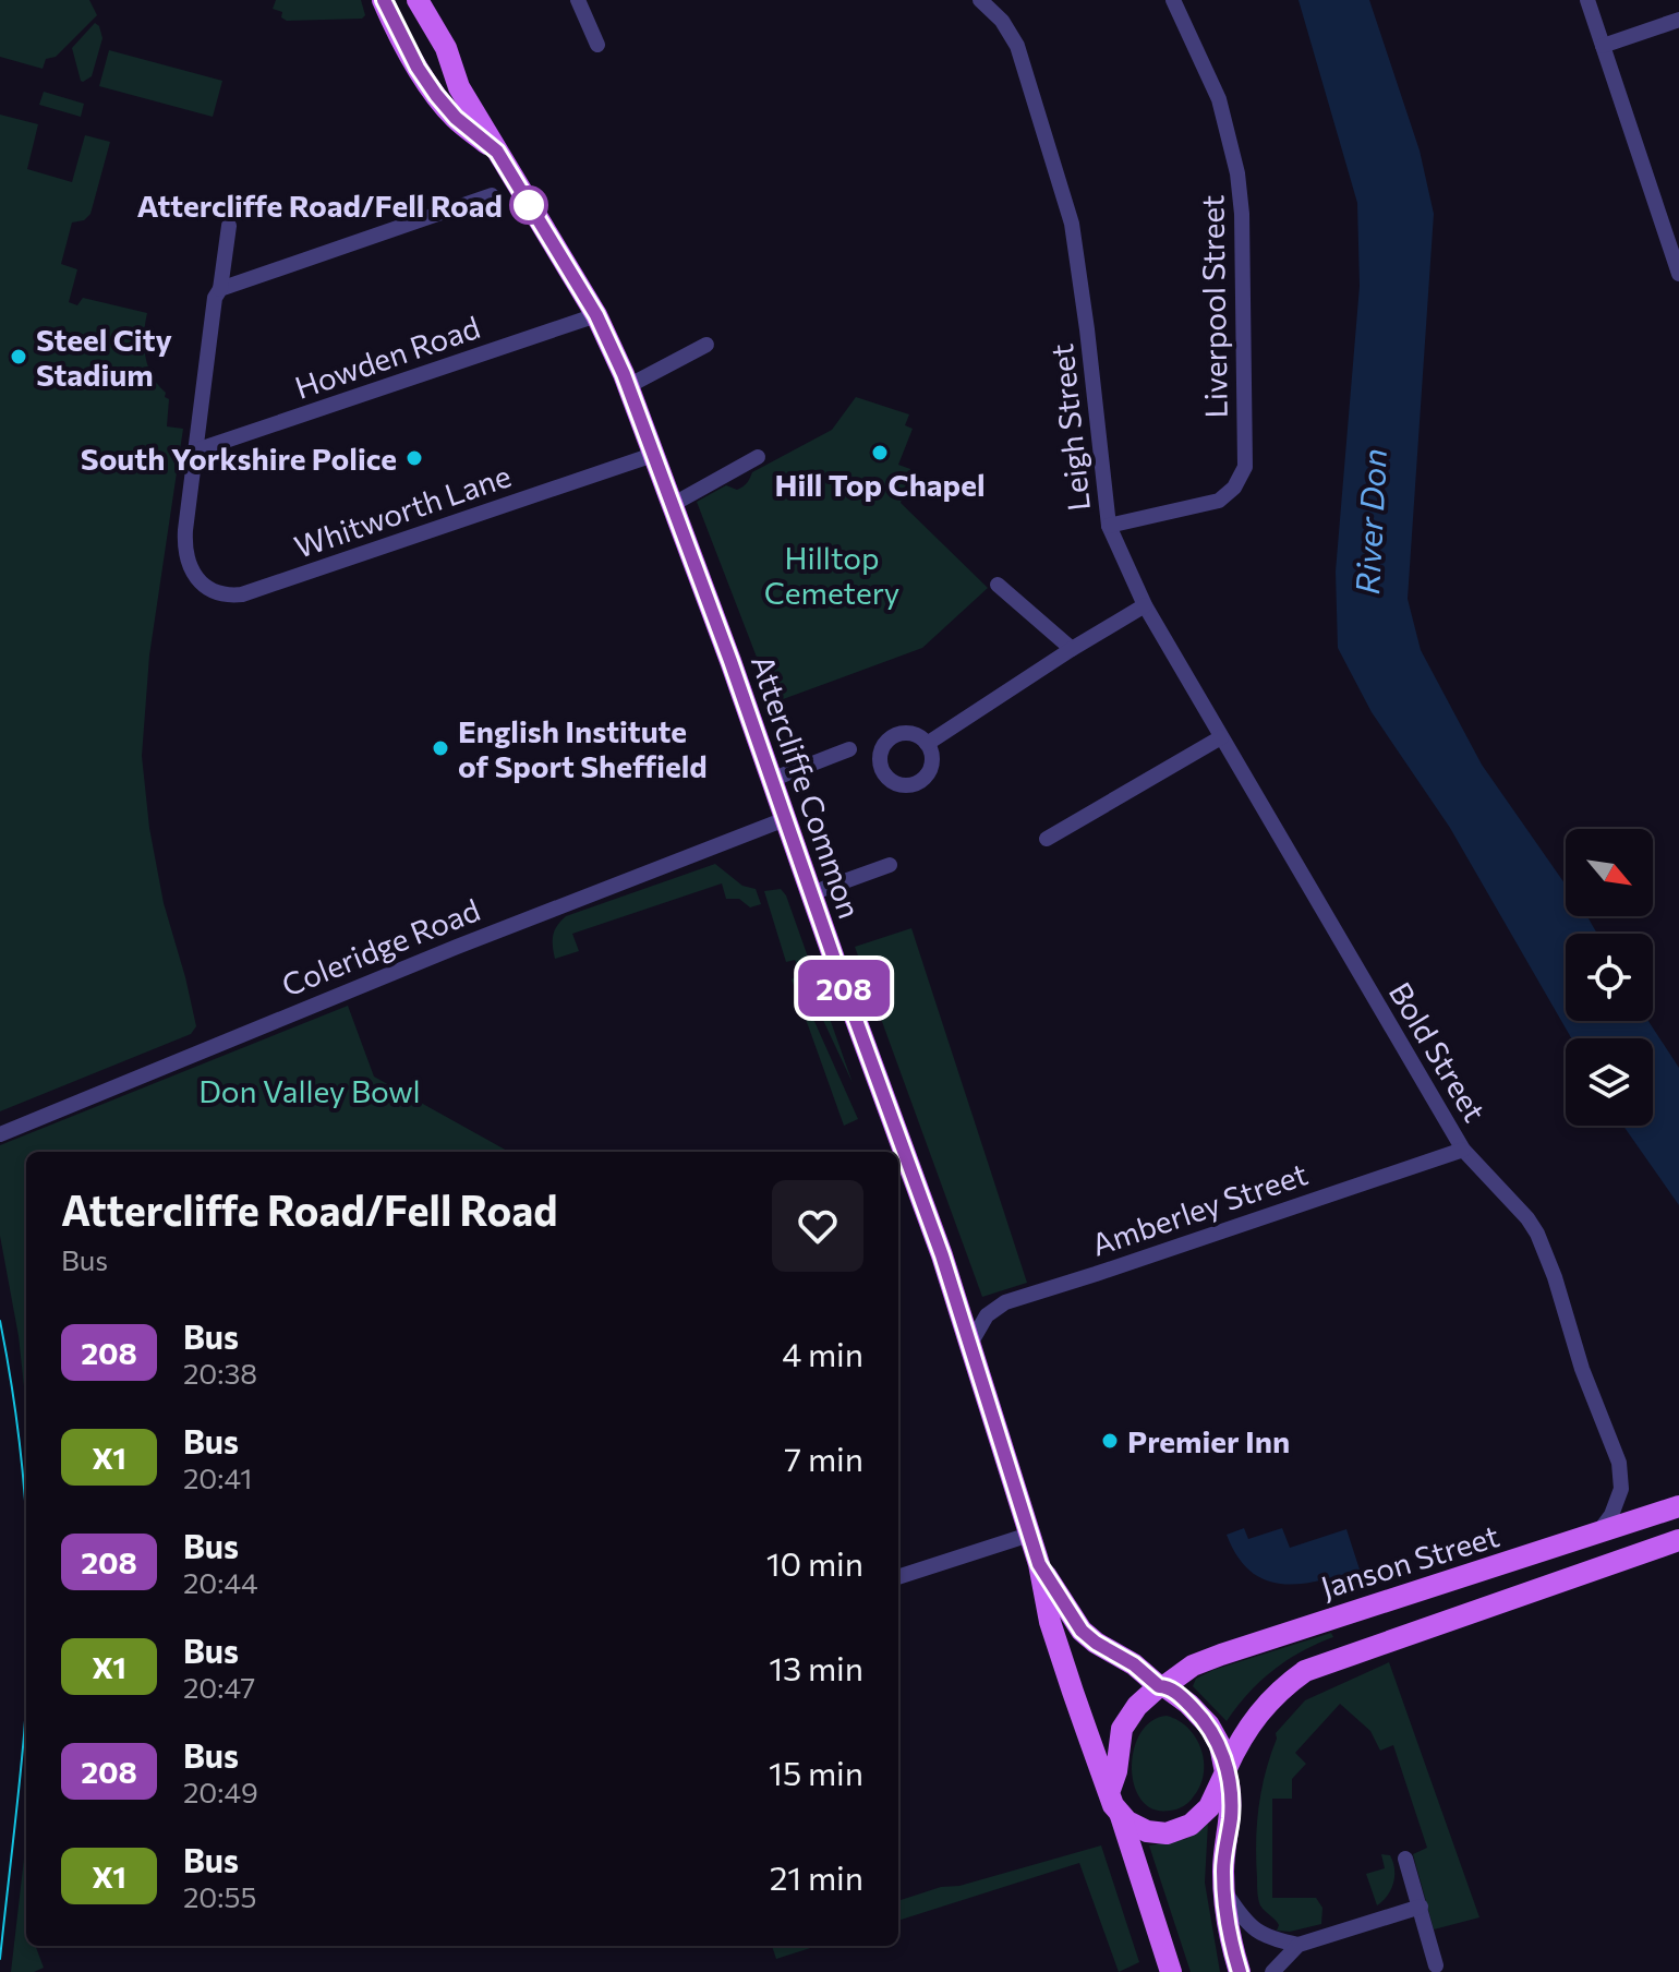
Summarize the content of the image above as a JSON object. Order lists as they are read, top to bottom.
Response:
{
  "streets": {
    "main road": ["Attercliffe Common", "Janson Street"],
    "street": [
      "Liverpool Street",
      "Howden Road",
      "Leigh Street",
      "Whitworth Lane",
      "Coleridge Road",
      "Bold Street",
      "Amberley Street"
    ]
  },
  "crossings": [
    ["Liverpool Street", "Leigh Street"],
    ["Howden Road", "Whitworth Lane"],
    ["Howden Road", "Attercliffe Common"],
    ["Leigh Street", "Bold Street"],
    ["Whitworth Lane", "Attercliffe Common"],
    ["Attercliffe Common", "Coleridge Road"],
    ["Attercliffe Common", "Amberley Street"],
    ["Attercliffe Common", "Janson Street"],
    ["Bold Street", "Amberley Street"],
    ["Bold Street", "Janson Street"]
  ],
  "water": ["River Don"],
  "parks": ["Hilltop Cemetery", "Don Valley Bowl"],
  "places": [
    "Attercliffe Road/Fell Road",
    "Steel City Stadium",
    "Hill Top Chapel",
    "South Yorkshire Police",
    "English Institute of Sport Sheffield",
    "Premier Inn"
  ],
  "lines": ["bus line 208"],
  "north": "bottom right",
  "page": {
    "on_map": "208",
    "heading": ["Attercliffe Road/Fell Road", "Bus"],
    "list": [
      {
        "mark": "208",
        "name": "Bus",
        "note": "20:38",
        "value": "4 min"
      },
      {
        "mark": "X1",
        "name": "Bus",
        "note": "20:41",
        "value": "7 min"
      },
      {
        "mark": "208",
        "name": "Bus",
        "note": "20:44",
        "value": "10 min"
      },
      {
        "mark": "X1",
        "name": "Bus",
        "note": "20:47",
        "value": "13 min"
      },
      {
        "mark": "208",
        "name": "Bus",
        "note": "20:49",
        "value": "15 min"
      },
      {
        "mark": "X1",
        "name": "Bus",
        "note": "20:55",
        "value": "21 min"
      }
    ]
  }
}
